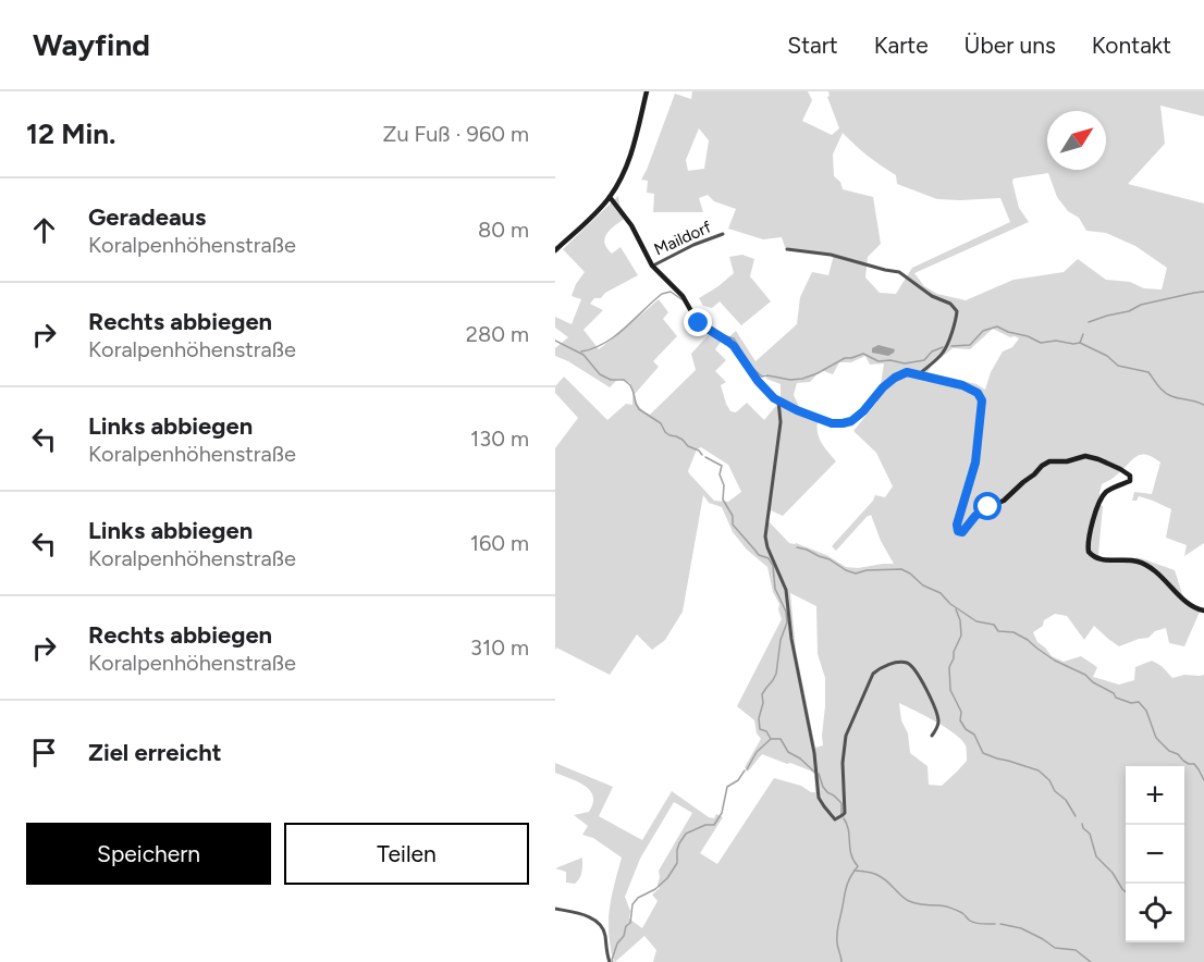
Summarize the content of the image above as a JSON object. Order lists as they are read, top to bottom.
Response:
{
  "streets": {
    "street": ["Maildorf"]
  },
  "north": "top right",
  "page": {
    "header": "Wayfind",
    "nav": [
      "Start",
      "Karte",
      "Über uns",
      "Kontakt"
    ],
    "heading": ["12 Min.", "Zu Fuß · 960 m"],
    "list": [
      ["Geradeaus", "Koralpenhöhenstraße", "80 m"],
      ["Rechts abbiegen", "Koralpenhöhenstraße", "280 m"],
      ["Links abbiegen", "Koralpenhöhenstraße", "130 m"],
      ["Links abbiegen", "Koralpenhöhenstraße", "160 m"],
      ["Rechts abbiegen", "Koralpenhöhenstraße", "310 m"],
      "Ziel erreicht"
    ],
    "map_buttons": ["+", "−"],
    "buttons": ["Speichern", "Teilen"]
  }
}
